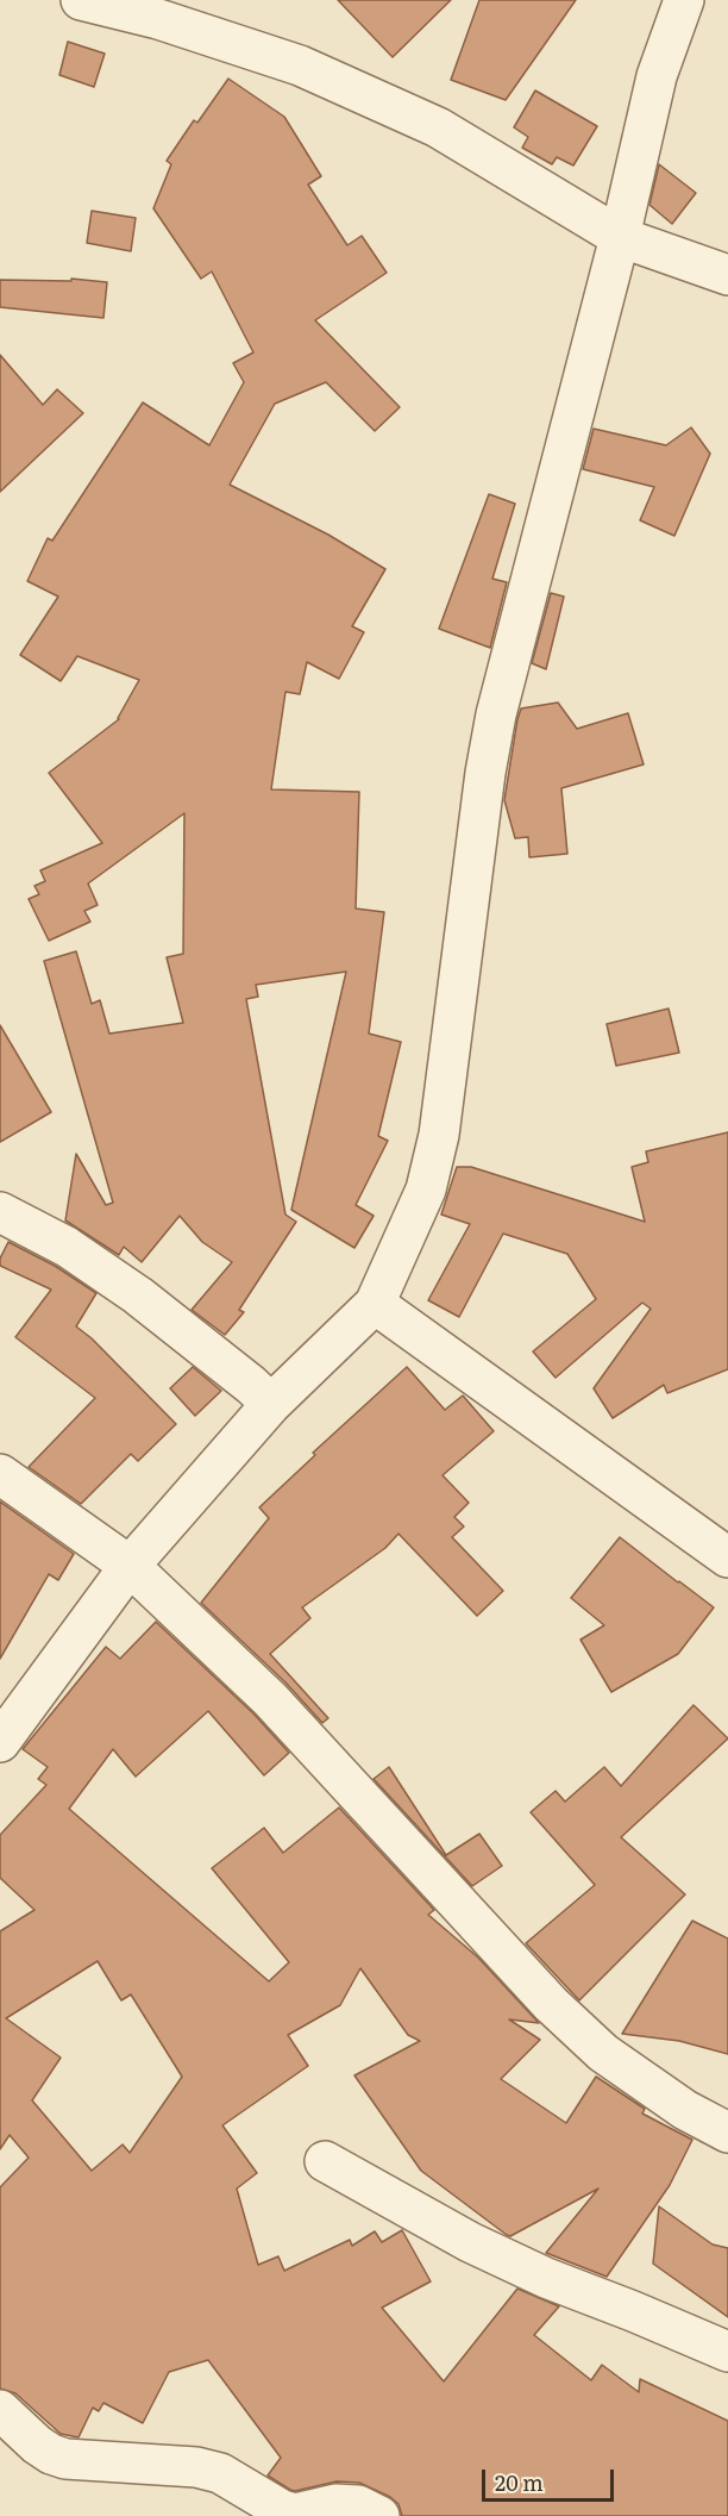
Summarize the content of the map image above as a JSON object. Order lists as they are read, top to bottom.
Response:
{
  "scale_bar": "20 m"
}
